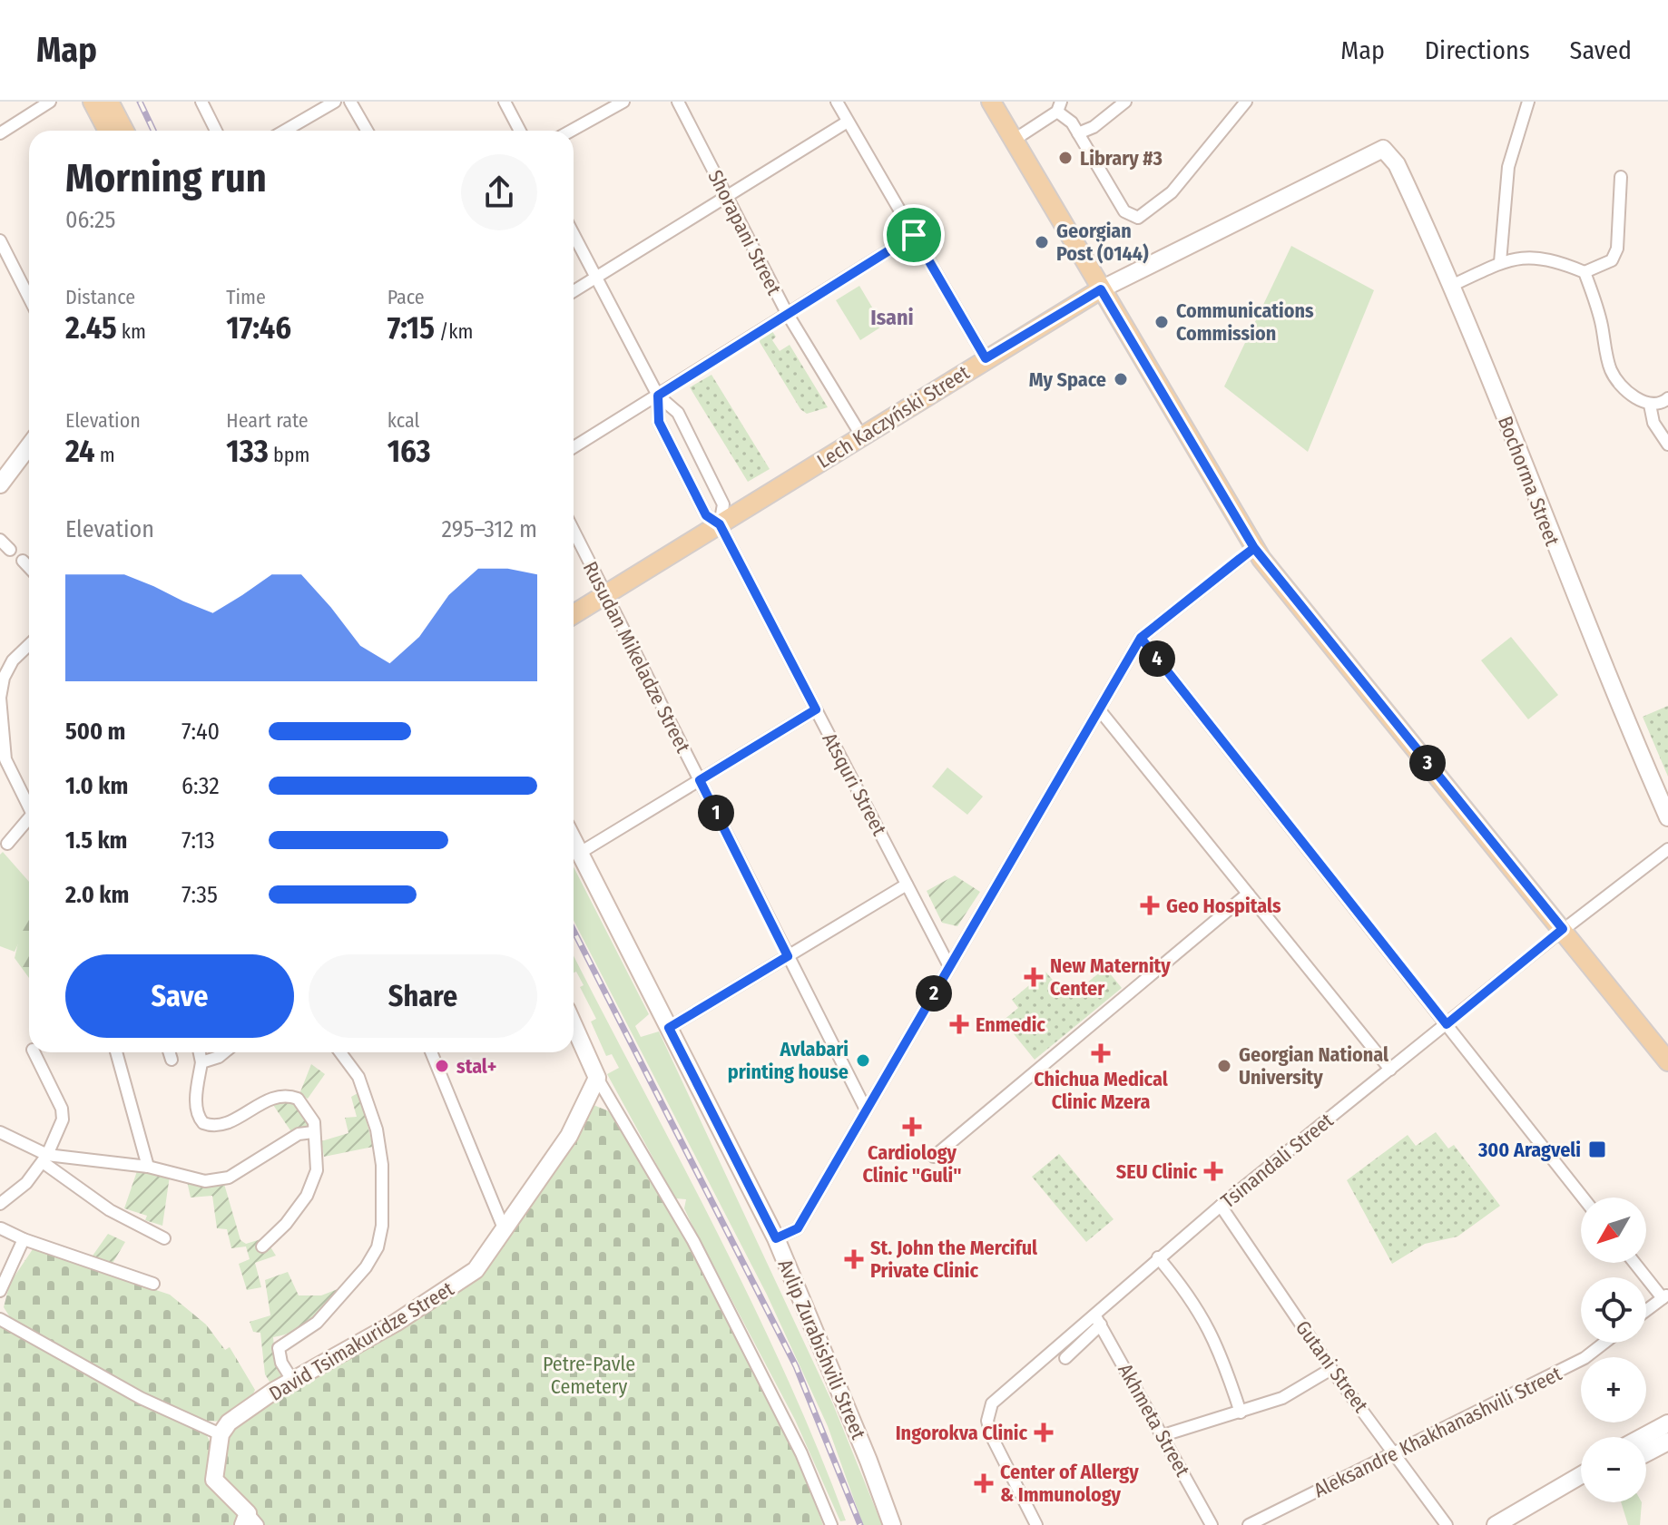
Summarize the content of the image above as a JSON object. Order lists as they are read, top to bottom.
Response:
{
  "streets": {
    "main road": ["Lech Kaczyński Street"],
    "street": [
      "Shorapani Street",
      "Bochorma Street",
      "Rusudan Mikeladze Street",
      "Atsquri Street",
      "Tsinandali Street",
      "David Tsimakuridze Street",
      "Avlip Zurabishvili Street",
      "Gutani Street",
      "Akhmeta Street",
      "Aleksandre Khakhanashvili Street"
    ]
  },
  "crossings": [
    ["Shorapani Street", "Lech Kaczyński Street"],
    ["Lech Kaczyński Street", "Bochorma Street"],
    ["Lech Kaczyński Street", "Rusudan Mikeladze Street"],
    ["Lech Kaczyński Street", "Atsquri Street"],
    ["Tsinandali Street", "Gutani Street"],
    ["Tsinandali Street", "Akhmeta Street"],
    ["Gutani Street", "Aleksandre Khakhanashvili Street"]
  ],
  "districts": ["Isani"],
  "parks": ["Petre-Pavle Cemetery"],
  "places": {
    "other": [
      "Library #3",
      "Georgian Post (0144)",
      "Communications Commission",
      "My Space",
      "Avlabari printing house",
      "stal+",
      "Georgian National University"
    ],
    "health": [
      "Geo Hospitals",
      "New Maternity Center",
      "Enmedic",
      "Chichua Medical Clinic Mzera",
      "Cardiology Clinic \"Guli\"",
      "SEU Clinic",
      "St. John the Merciful Private Clinic",
      "Ingorokva Clinic",
      "Center of Allergy & Immunology"
    ],
    "transit": ["300 Aragveli"]
  },
  "north": "bottom left",
  "page": {
    "header": "Map",
    "nav": ["Map", "Directions", "Saved"],
    "heading": ["Morning run", "06:25"],
    "stats": [
      ["Distance", "2.45 km"],
      ["Time", "17:46"],
      ["Pace", "7:15 /km"],
      ["Elevation", "24 m"],
      ["Heart rate", "133 bpm"],
      ["kcal", "163"]
    ],
    "chart": ["Elevation", "295–312 m"],
    "pins": [
      "4",
      "3",
      "1",
      "2"
    ],
    "list": [
      {
        "name": "500 m",
        "note": "7:40"
      },
      {
        "name": "1.0 km",
        "note": "6:32"
      },
      {
        "name": "1.5 km",
        "note": "7:13"
      },
      {
        "name": "2.0 km",
        "note": "7:35"
      }
    ],
    "buttons": ["Save", "Share"],
    "map_buttons": ["+", "−"]
  }
}
